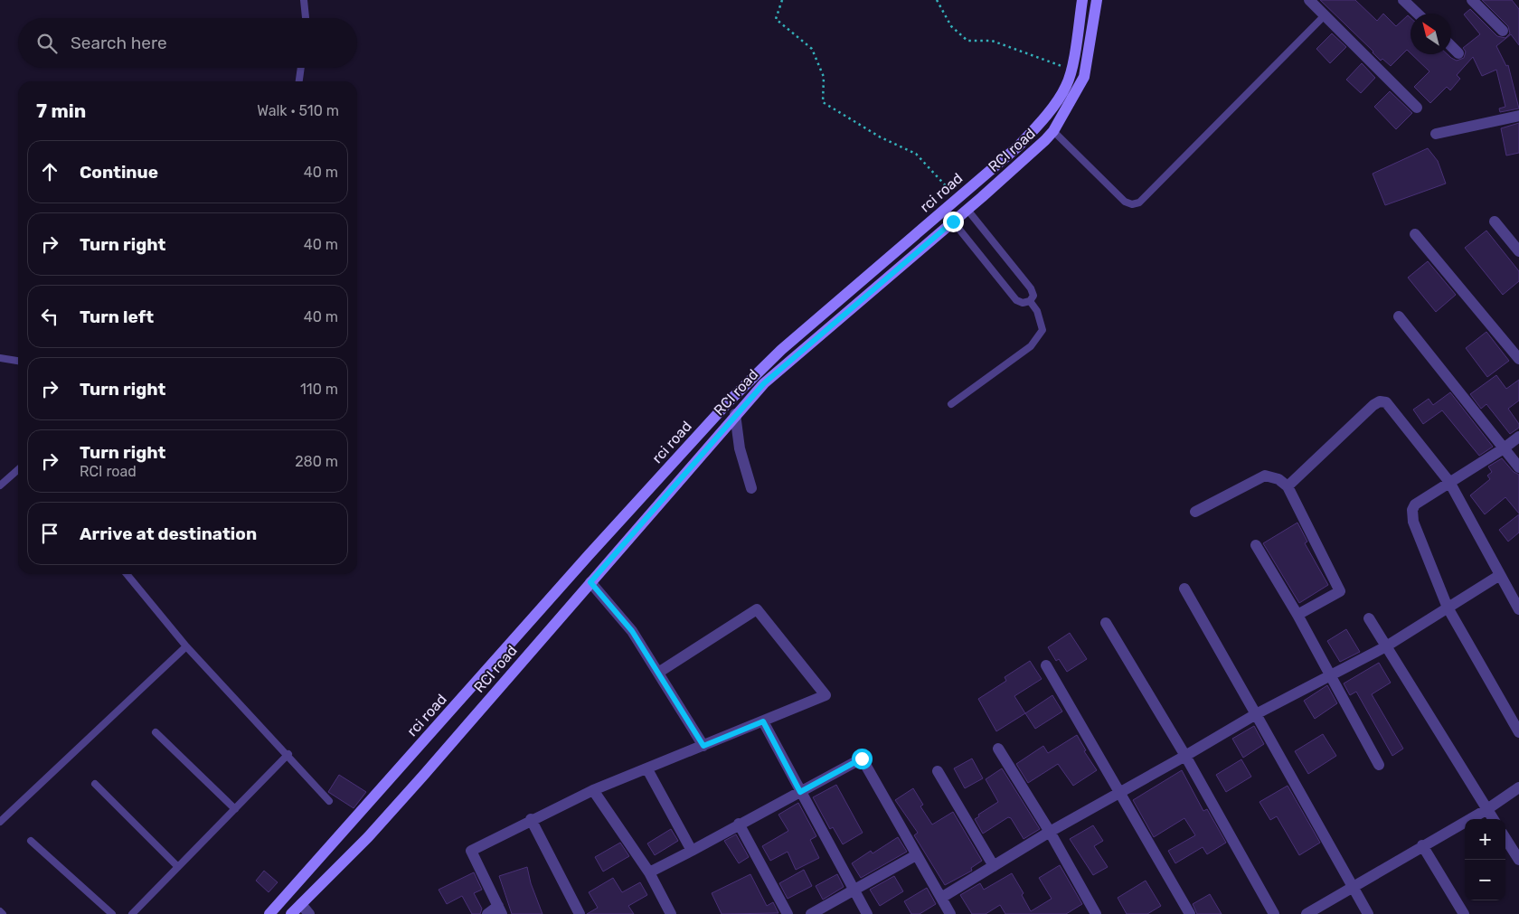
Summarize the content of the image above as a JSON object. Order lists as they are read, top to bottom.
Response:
{
  "streets": {
    "main road": ["RCI road", "rci road"]
  },
  "north": "top left",
  "page": {
    "search": "Search here",
    "heading": ["7 min", "Walk · 510 m"],
    "list": [
      ["Continue", "40 m"],
      ["Turn right", "40 m"],
      ["Turn left", "40 m"],
      ["Turn right", "110 m"],
      ["Turn right", "RCI road", "280 m"],
      "Arrive at destination"
    ],
    "map_buttons": ["+", "−"]
  }
}
